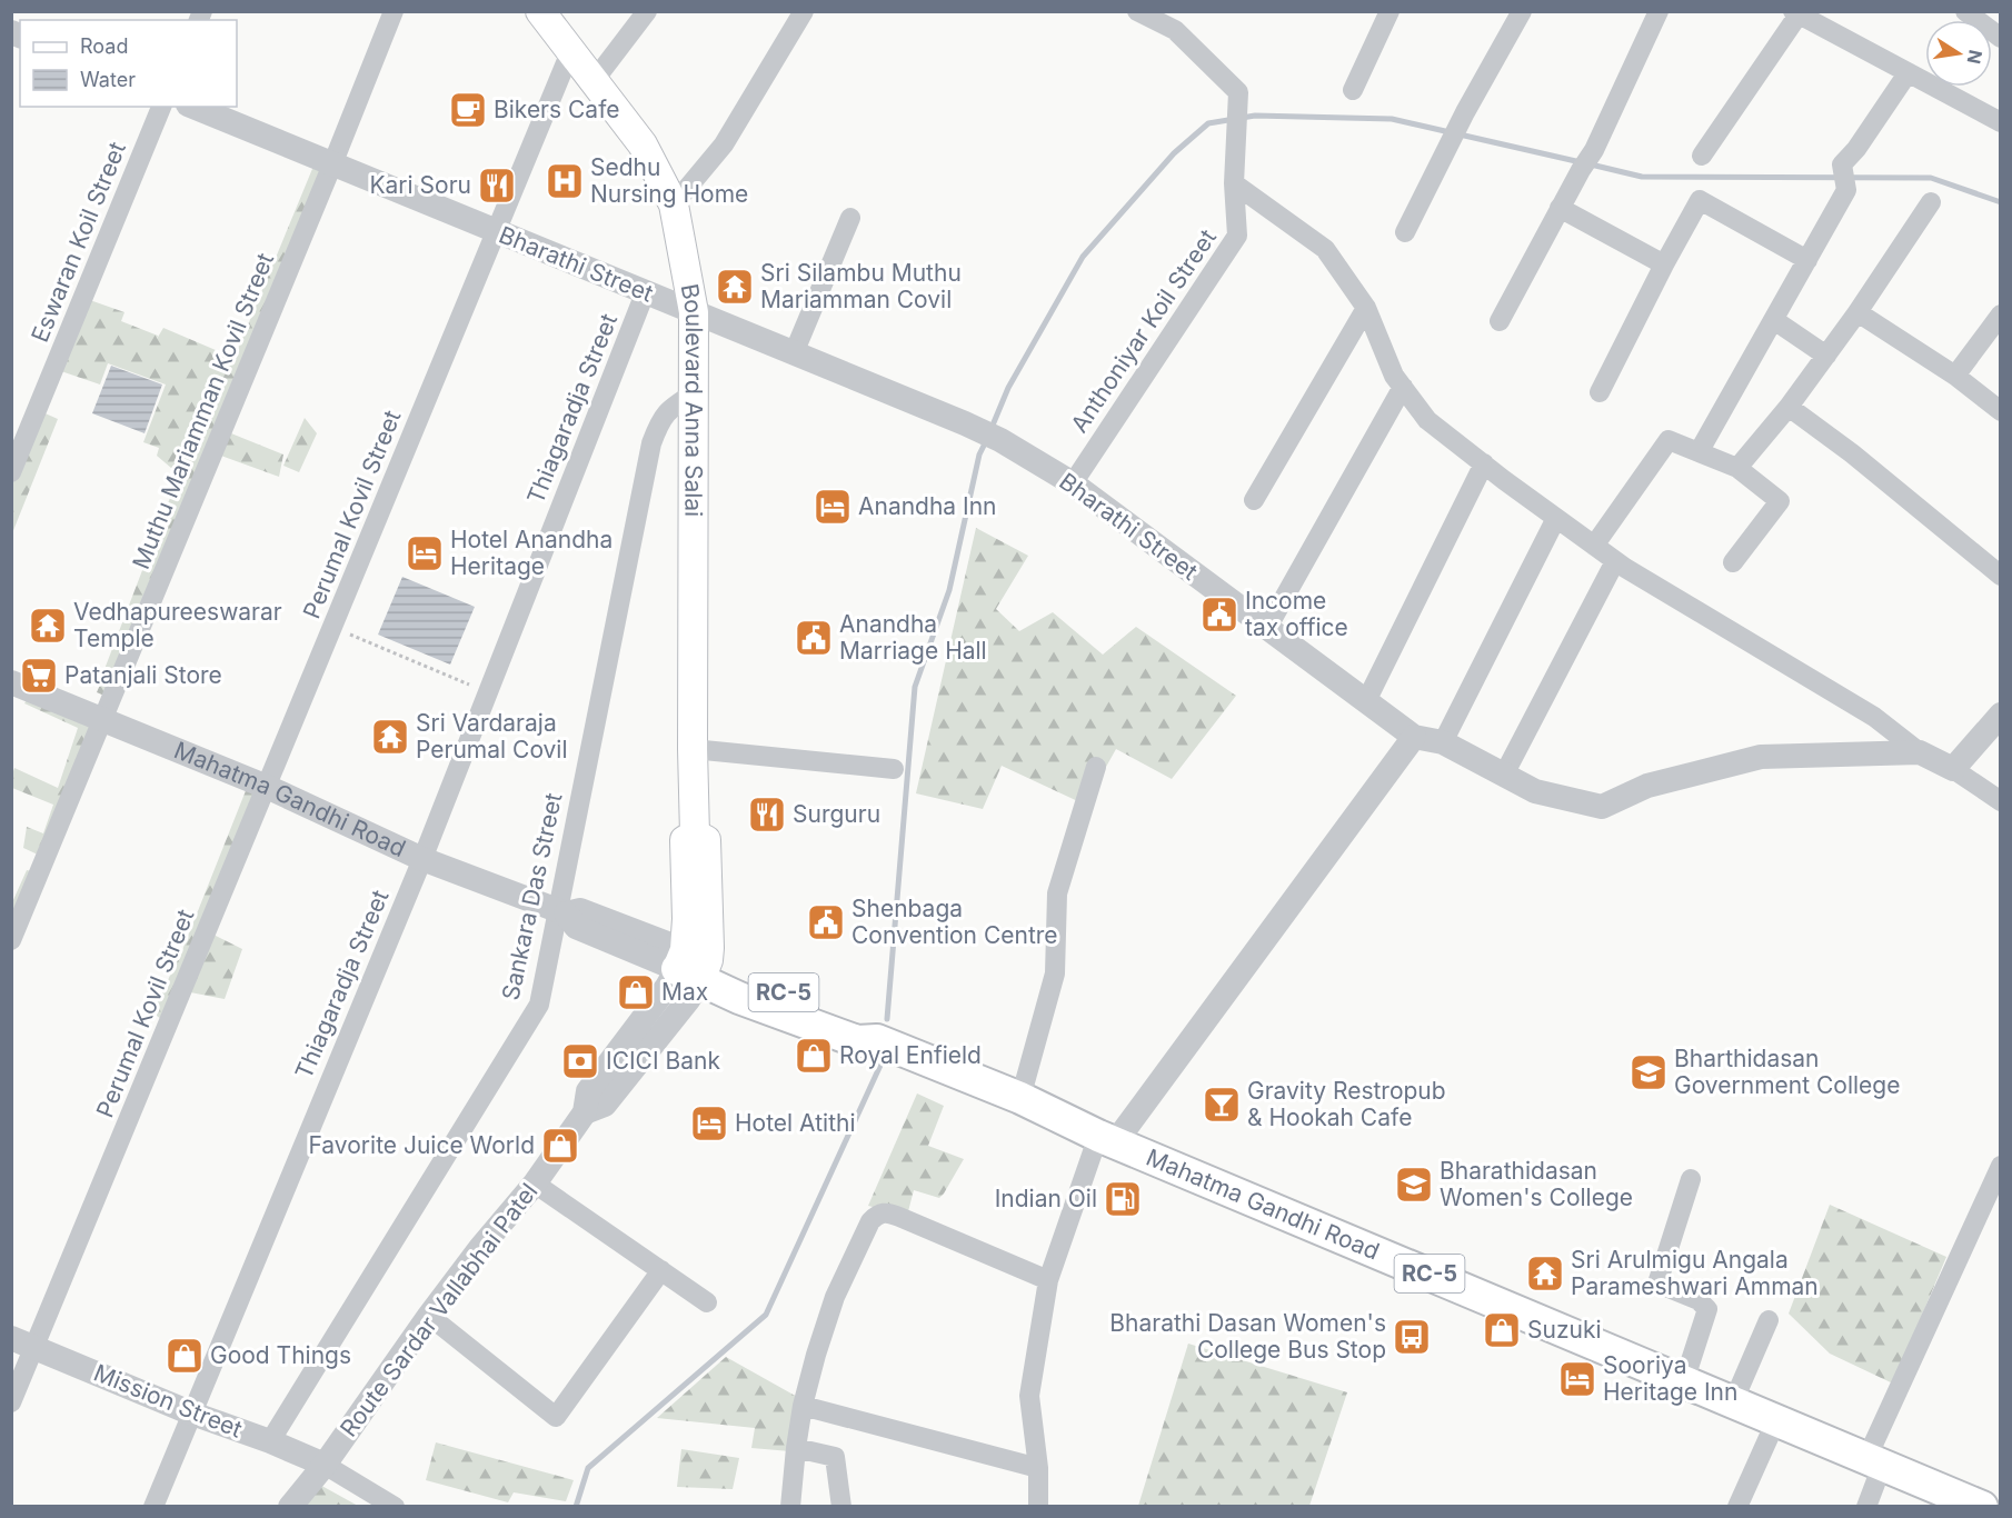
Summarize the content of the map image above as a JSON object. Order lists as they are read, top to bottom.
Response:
{
  "streets": {
    "main road": ["Boulevard Anna Salai", "Mahatma Gandhi Road", "RC-5"],
    "street": [
      "Eswaran Koil Street",
      "Bharathi Street",
      "Anthoniyar Koil Street",
      "Thiagaradja Street",
      "Muthu Mariamman Kovil Street",
      "Perumal Kovil Street",
      "Sankara Das Street",
      "Route Sardar Vallabhai Patel",
      "Mission Street"
    ]
  },
  "crossings": [
    ["Bharathi Street", "Anthoniyar Koil Street"],
    ["Bharathi Street", "Boulevard Anna Salai"],
    ["Bharathi Street", "Thiagaradja Street"],
    ["Bharathi Street", "Muthu Mariamman Kovil Street"],
    ["Bharathi Street", "Perumal Kovil Street"],
    ["Boulevard Anna Salai", "Perumal Kovil Street"],
    ["Boulevard Anna Salai", "Mahatma Gandhi Road"],
    ["Boulevard Anna Salai", "Sankara Das Street"],
    ["Boulevard Anna Salai", "Route Sardar Vallabhai Patel"],
    ["Thiagaradja Street", "Mahatma Gandhi Road"],
    ["Thiagaradja Street", "Mission Street"],
    ["Muthu Mariamman Kovil Street", "Mahatma Gandhi Road"],
    ["Perumal Kovil Street", "Mahatma Gandhi Road"],
    ["Perumal Kovil Street", "Mission Street"],
    ["Mahatma Gandhi Road", "Sankara Das Street"],
    ["Mahatma Gandhi Road", "Route Sardar Vallabhai Patel"],
    ["Sankara Das Street", "Mission Street"],
    ["Route Sardar Vallabhai Patel", "Mission Street"]
  ],
  "places": {
    "cafe": ["Bikers Cafe"],
    "hospital": ["Sedhu Nursing Home"],
    "restaurant": ["Kari Soru", "Surguru"],
    "temple": [
      "Sri Silambu Muthu Mariamman Covil",
      "Vedhapureeswarar Temple",
      "Sri Vardaraja Perumal Covil",
      "Sri Arulmigu Angala Parameshwari Amman"
    ],
    "hotel": [
      "Anandha Inn",
      "Hotel Anandha Heritage",
      "Hotel Atithi",
      "Sooriya Heritage Inn"
    ],
    "public building": ["Income tax office", "Anandha Marriage Hall", "Shenbaga Convention Centre"],
    "supermarket": ["Patanjali Store"],
    "shop": [
      "Max",
      "Royal Enfield",
      "Favorite Juice World",
      "Suzuki",
      "Good Things"
    ],
    "bank": ["ICICI Bank"],
    "school or university": ["Bharthidasan Government College", "Bharathidasan Women's College"],
    "bar": ["Gravity Restropub & Hookah Cafe"],
    "fuel station": ["Indian Oil"],
    "bus stop": ["Bharathi Dasan Women's College Bus Stop"]
  },
  "legend": ["Road", "Water"],
  "north": "right"
}
